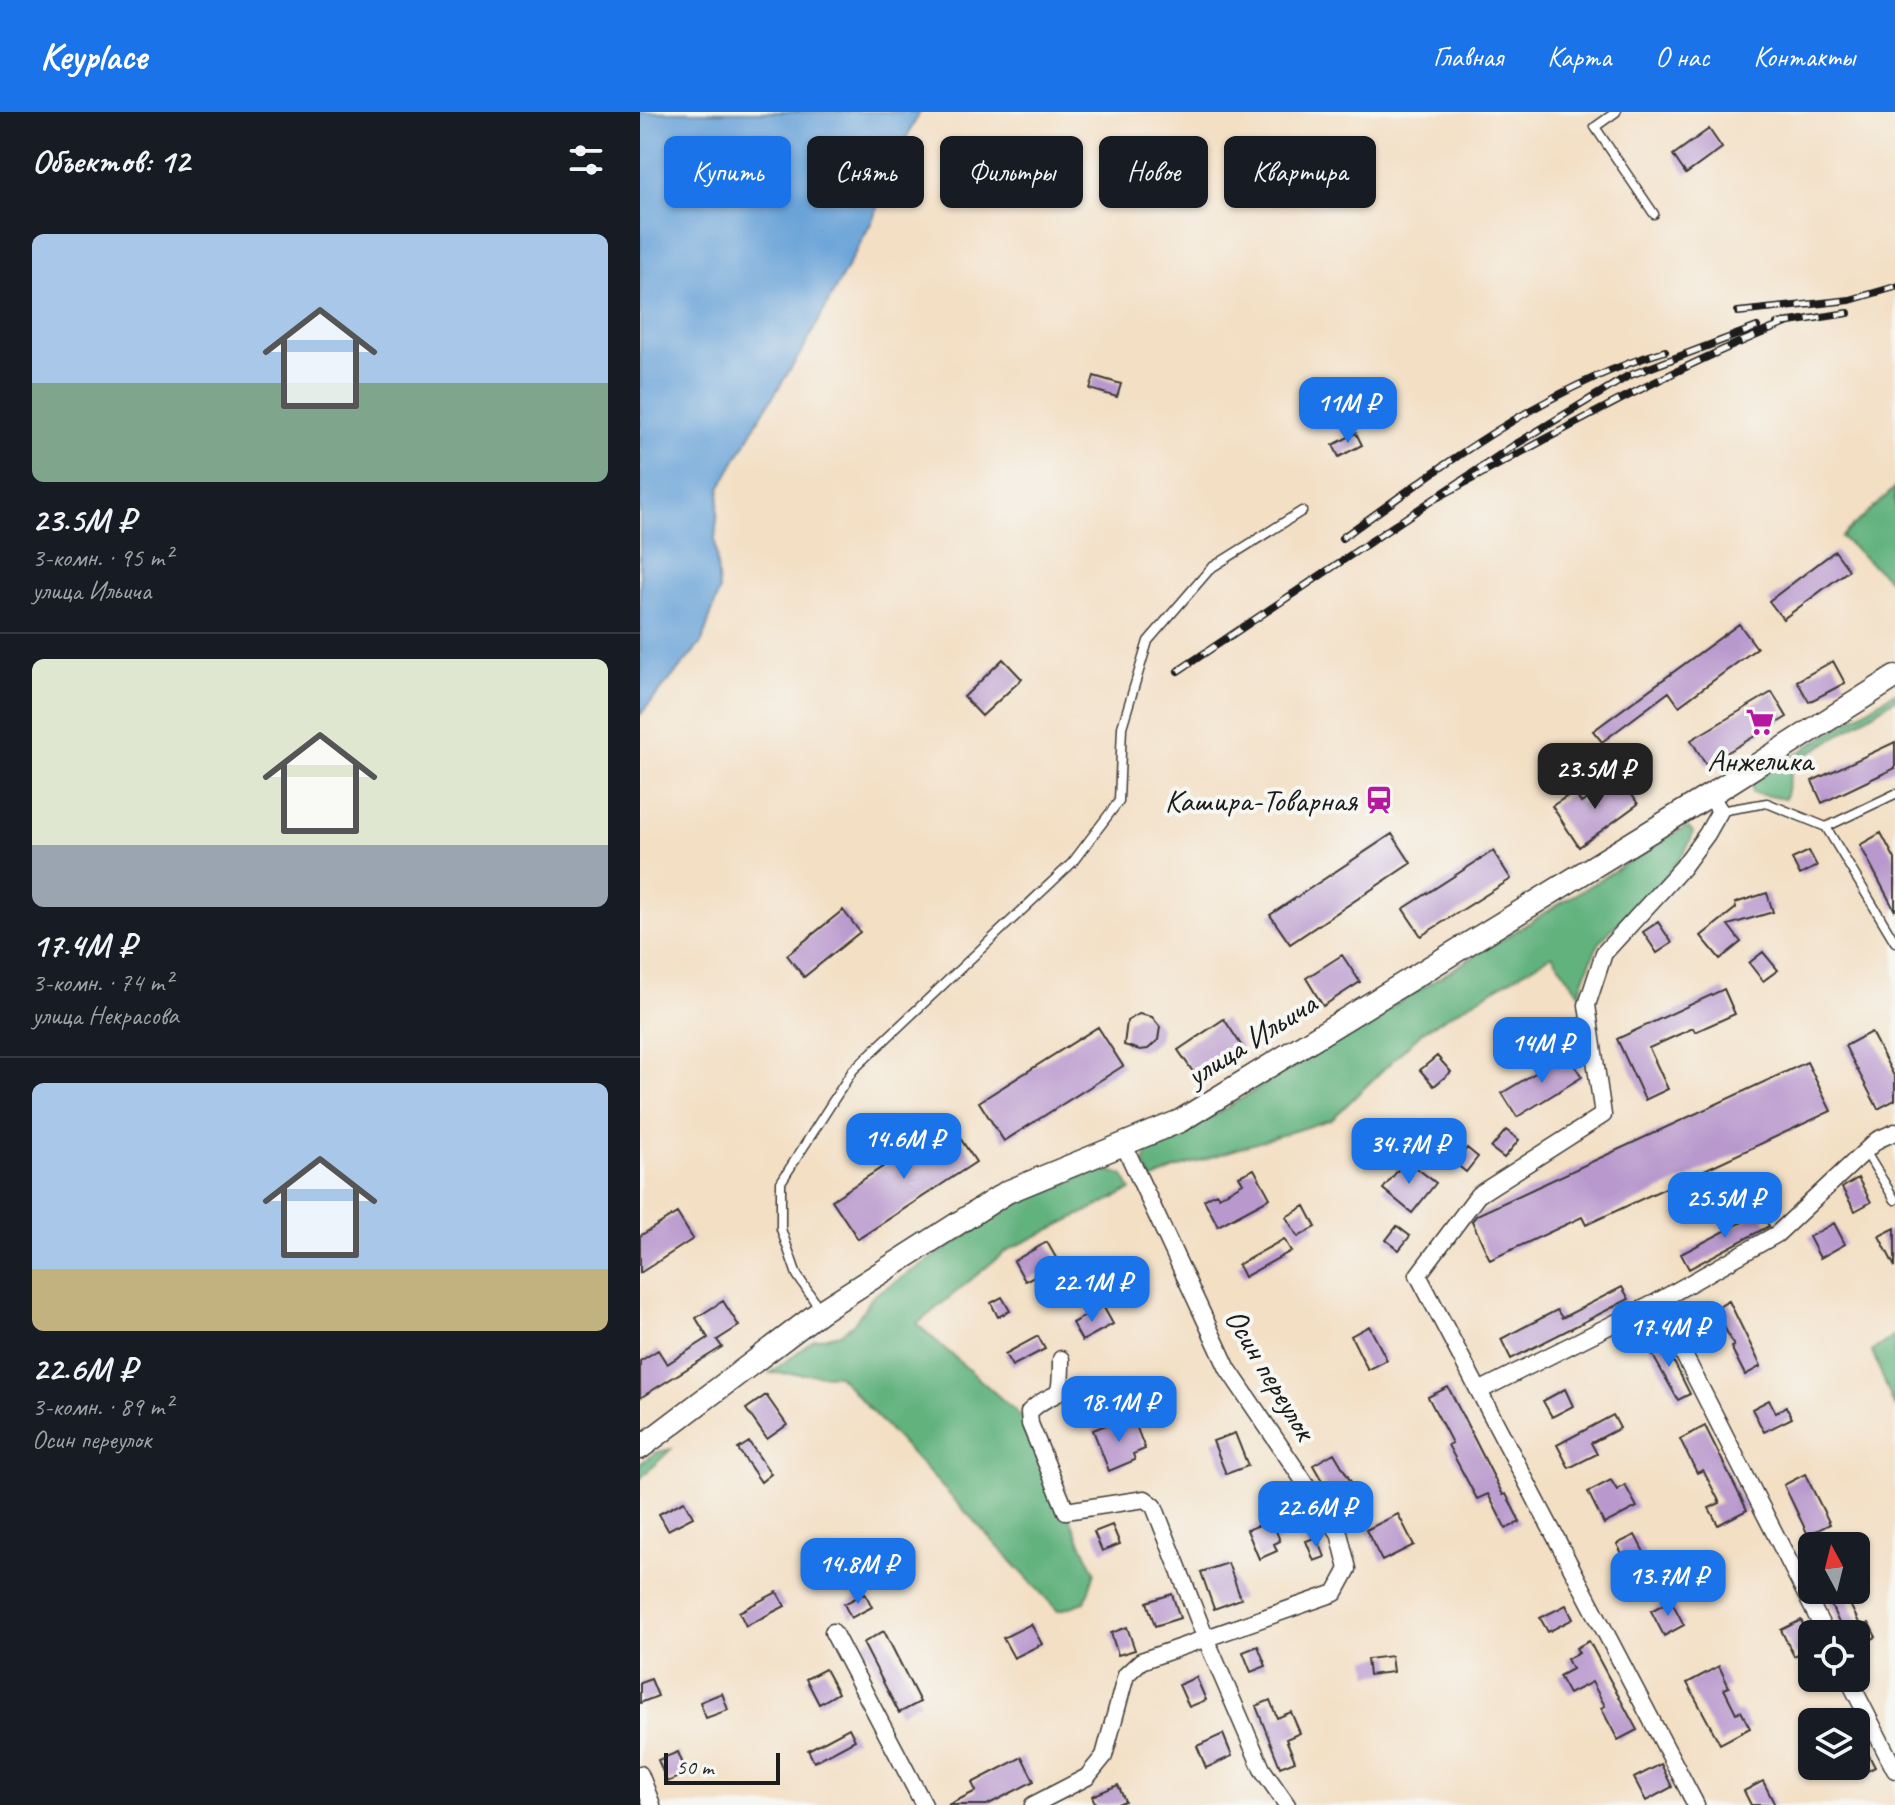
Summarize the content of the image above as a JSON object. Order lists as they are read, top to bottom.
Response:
{
  "streets": {
    "street": ["улица Ильича", "Осин переулок"]
  },
  "crossings": [
    ["улица Ильича", "Осин переулок"]
  ],
  "places": {
    "supermarket": ["Анжелика"],
    "station": ["Кашира-Товарная"]
  },
  "scale_bar": "50 m",
  "north": "top",
  "page": {
    "header": "Keyplace",
    "nav": [
      "Главная",
      "Карта",
      "О нас",
      "Контакты"
    ],
    "heading": "Объектов: 12",
    "chip": [
      "Купить",
      "Снять",
      "Фильтры",
      "Новое",
      "Квартира"
    ],
    "list": [
      {
        "name": "23.5M ₽",
        "note": "3-комн. · 95 m² · улица Ильича"
      },
      {
        "name": "17.4M ₽",
        "note": "3-комн. · 74 m² · улица Некрасова"
      },
      {
        "name": "22.6M ₽",
        "note": "3-комн. · 89 m² · Осин переулок"
      }
    ],
    "price": [
      "11M ₽",
      "23.5M ₽",
      "14M ₽",
      "14.6M ₽",
      "34.7M ₽",
      "25.5M ₽",
      "22.1M ₽",
      "17.4M ₽",
      "18.1M ₽",
      "22.6M ₽",
      "14.8M ₽",
      "13.7M ₽"
    ],
    "scale": "50 m"
  }
}
